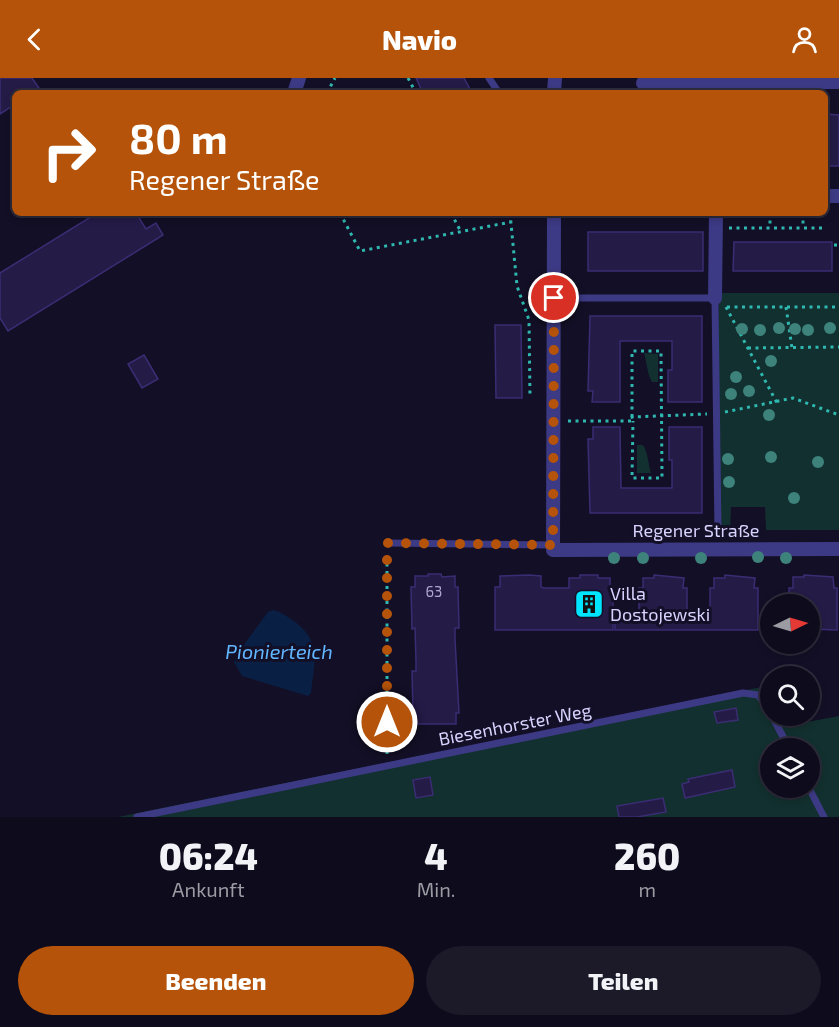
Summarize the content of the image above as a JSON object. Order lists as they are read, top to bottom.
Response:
{
  "streets": {
    "street": ["Regener Straße"],
    "lane": ["Biesenhorster Weg"]
  },
  "water": ["Pionierteich"],
  "places": {
    "building": ["Villa Dostojewski"]
  },
  "house_numbers": ["63"],
  "north": "right",
  "page": {
    "header": "Navio",
    "turn": ["80 m", "Regener Straße"],
    "eta": [
      "06:24",
      "Ankunft",
      "4",
      "Min.",
      "260",
      "m"
    ],
    "buttons": ["Beenden", "Teilen"]
  }
}
